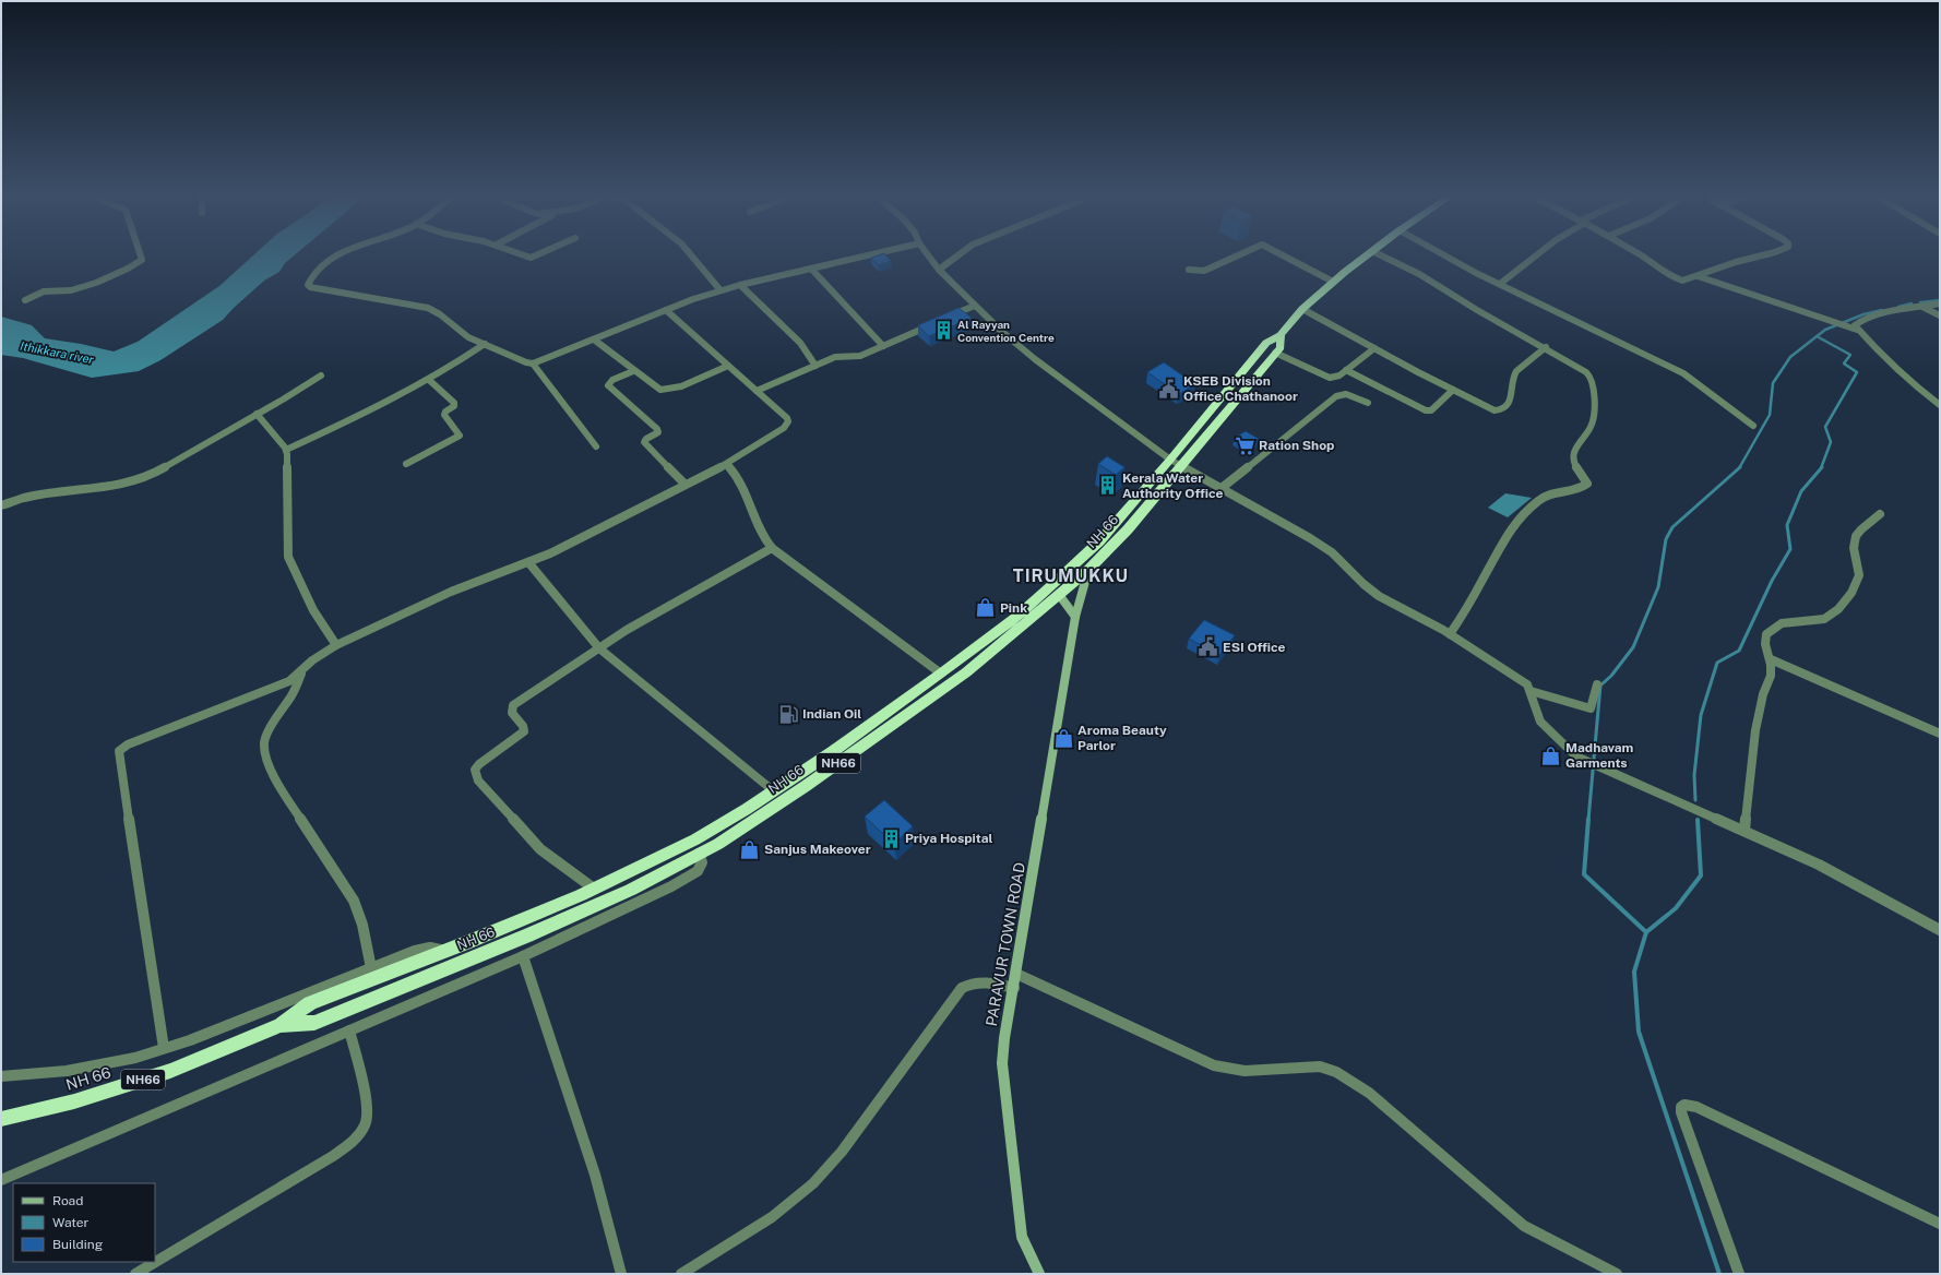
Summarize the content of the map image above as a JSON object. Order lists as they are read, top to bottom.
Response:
{
  "streets": {
    "highway": ["NH 66", "NH66"],
    "main road": ["PARAVUR TOWN ROAD"]
  },
  "crossings": [
    ["NH 66", "PARAVUR TOWN ROAD"]
  ],
  "districts": ["TIRUMUKKU"],
  "water": ["Ithikkara river"],
  "places": {
    "building": ["Al Rayyan Convention Centre", "Kerala Water Authority Office", "Priya Hospital"],
    "public building": ["KSEB Division Office Chathanoor", "ESI Office"],
    "supermarket": ["Ration Shop"],
    "shop": [
      "Pink",
      "Aroma Beauty Parlor",
      "Madhavam Garments",
      "Sanjus Makeover"
    ],
    "fuel station": ["Indian Oil"]
  },
  "legend": ["Road", "Water", "Building"]
}
